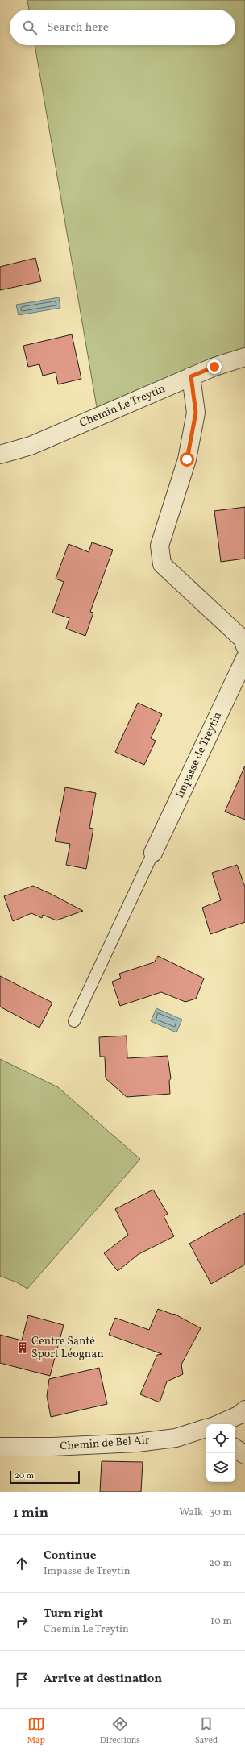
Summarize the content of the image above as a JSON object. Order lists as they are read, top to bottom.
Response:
{
  "streets": {
    "street": ["Chemin Le Treytin", "Impasse de Treytin", "Chemin de Bel Air"]
  },
  "places": {
    "building": ["Centre Santé Sport Léognan"]
  },
  "scale_bar": "20 m",
  "page": {
    "search": "Search here",
    "scale": "20 m",
    "heading": ["1 min", "Walk · 30 m"],
    "list": [
      ["Continue", "Impasse de Treytin", "20 m"],
      ["Turn right", "Chemin Le Treytin", "10 m"],
      "Arrive at destination"
    ],
    "nav": ["Map", "Directions", "Saved"]
  }
}
